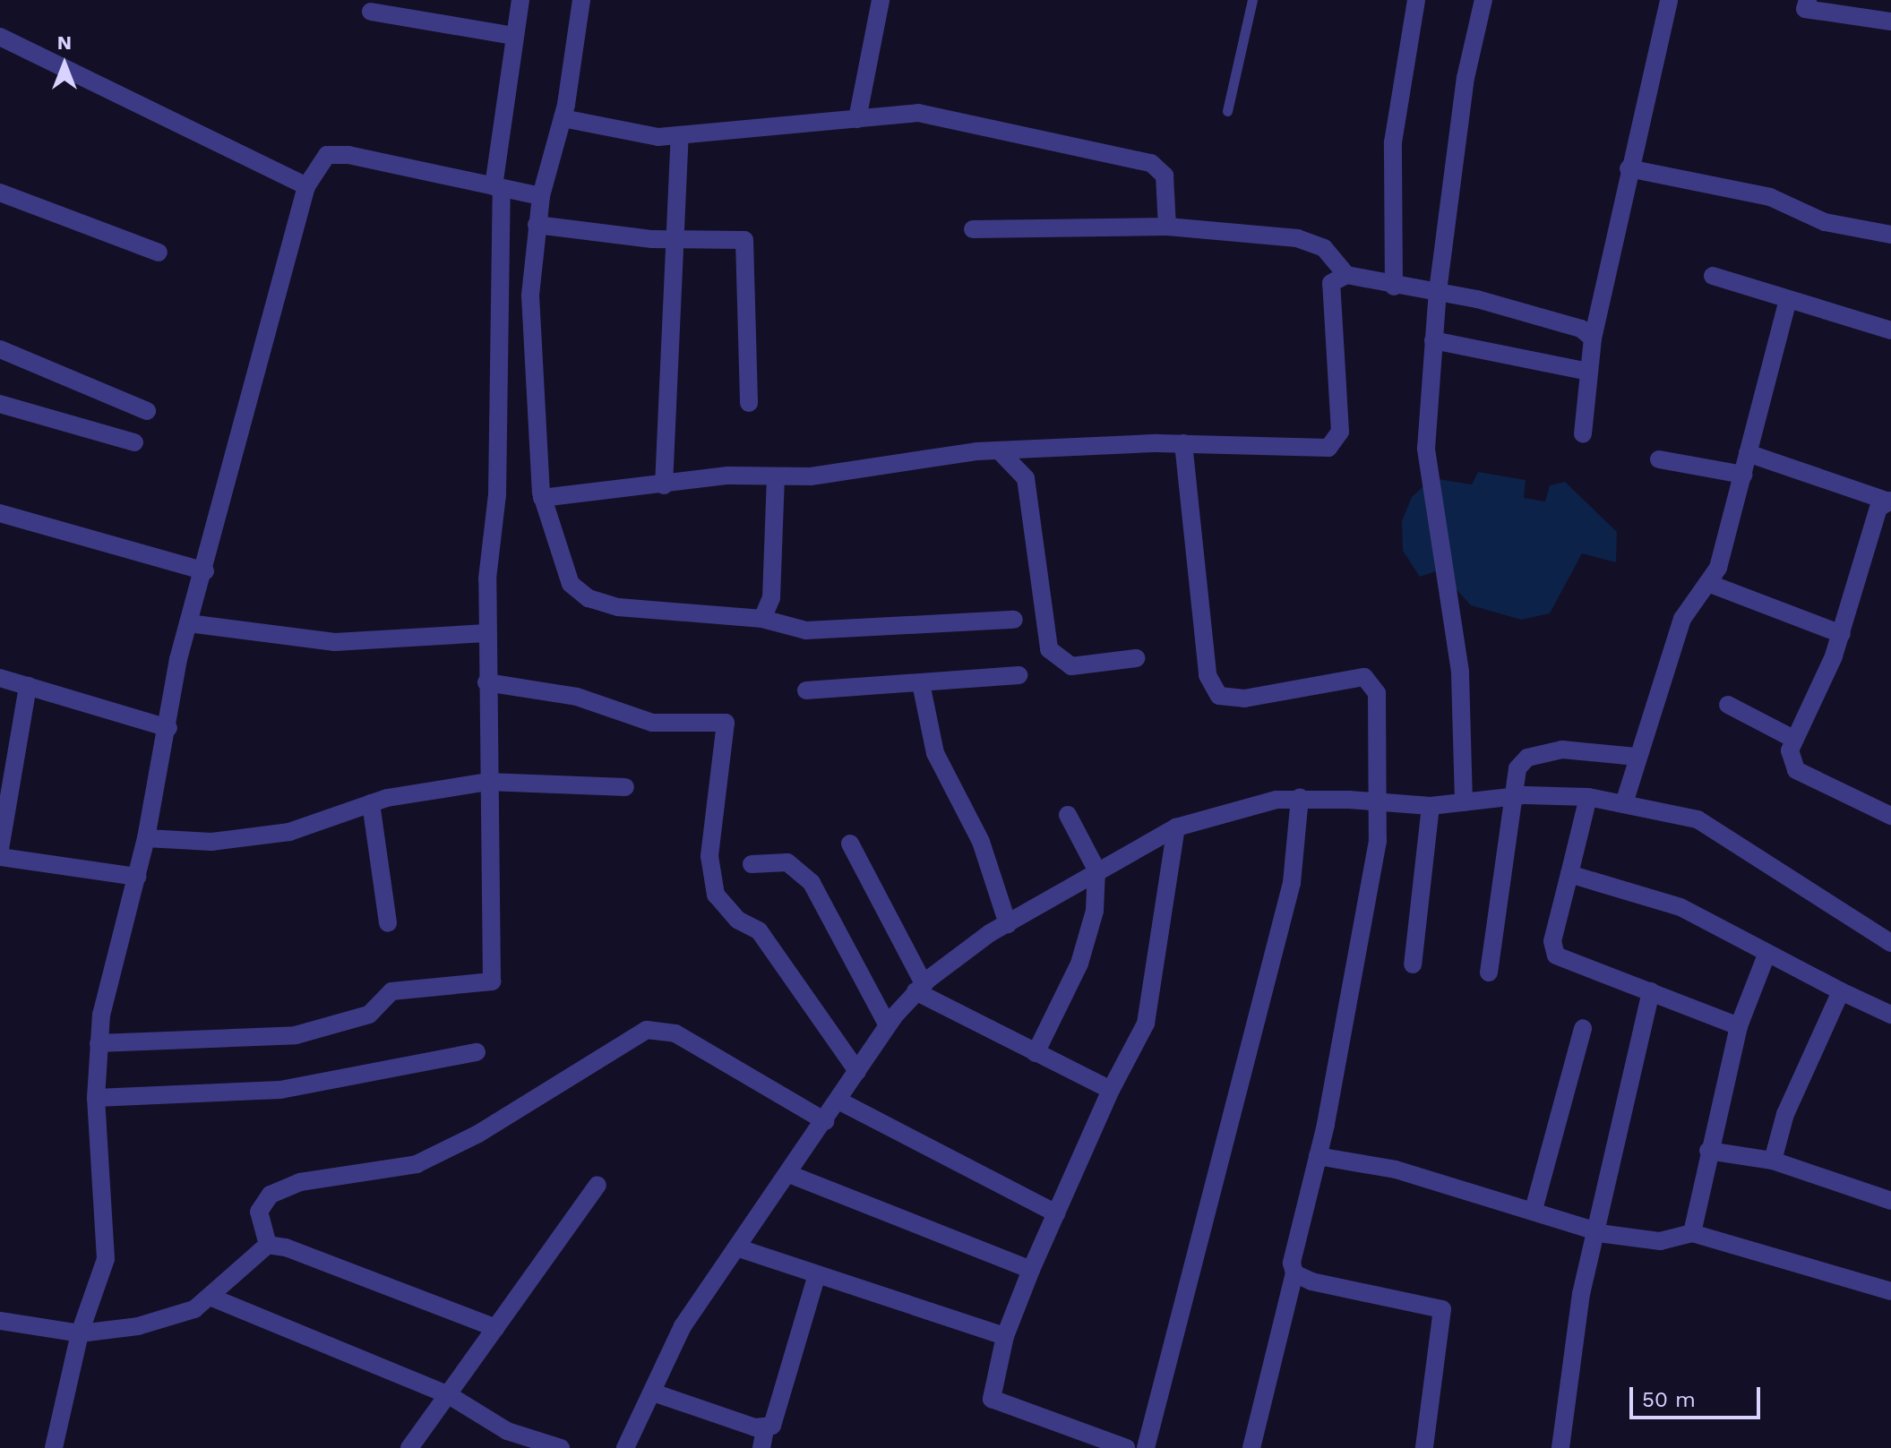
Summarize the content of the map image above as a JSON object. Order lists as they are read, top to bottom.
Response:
{
  "scale_bar": "50 m",
  "north": "top"
}
